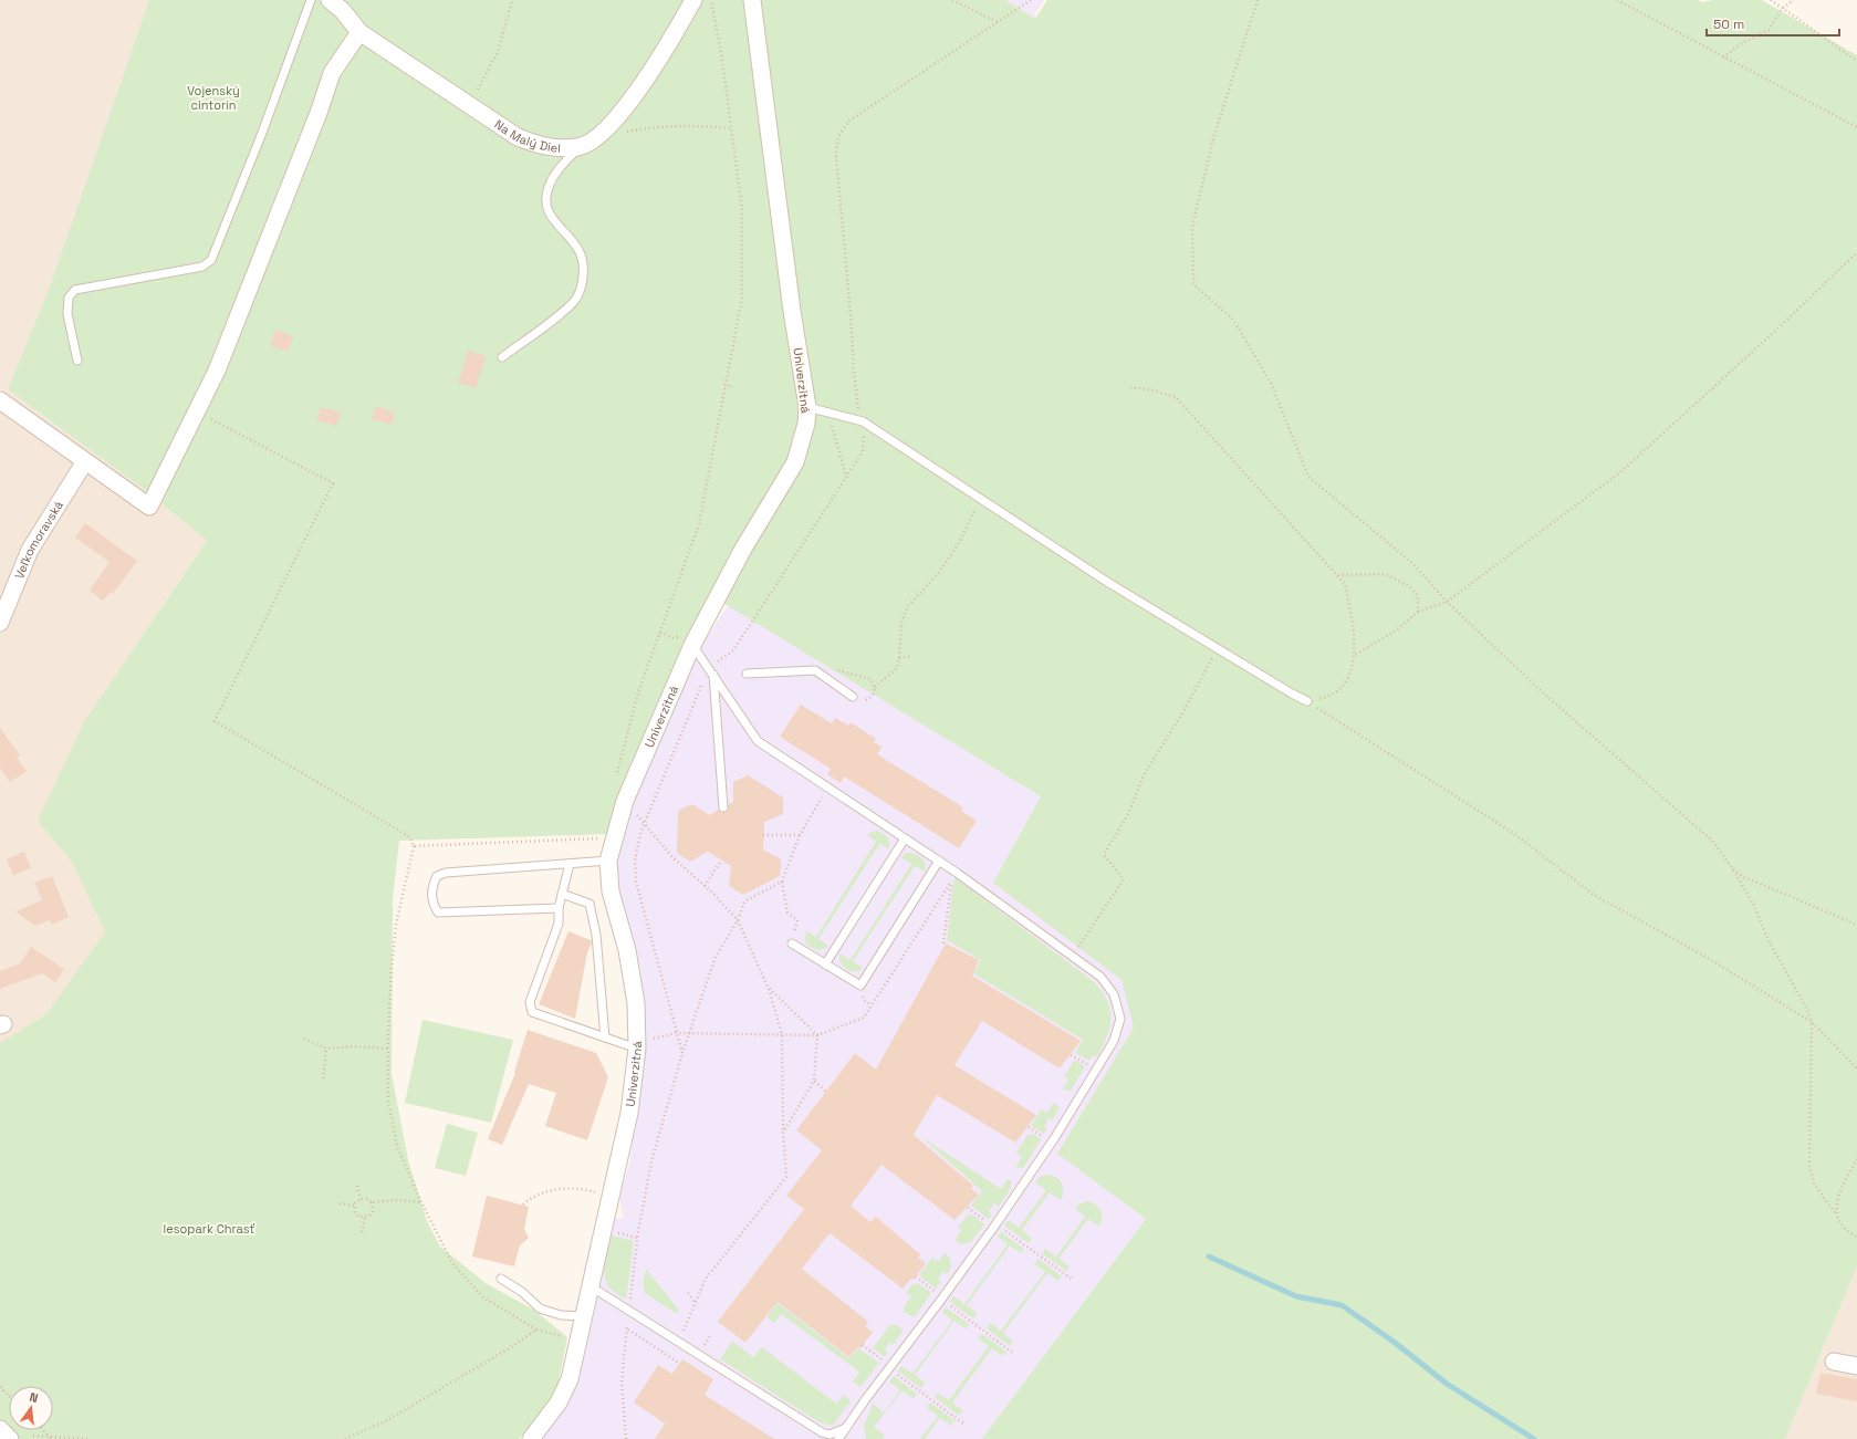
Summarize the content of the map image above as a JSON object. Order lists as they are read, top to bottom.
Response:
{
  "streets": {
    "street": ["Na Malý Diel", "Univerzitná", "Veľkomoravská"]
  },
  "parks": ["Vojenský cintorín", "lesopark Chrasť"],
  "scale_bar": "50 m",
  "north": "top"
}
